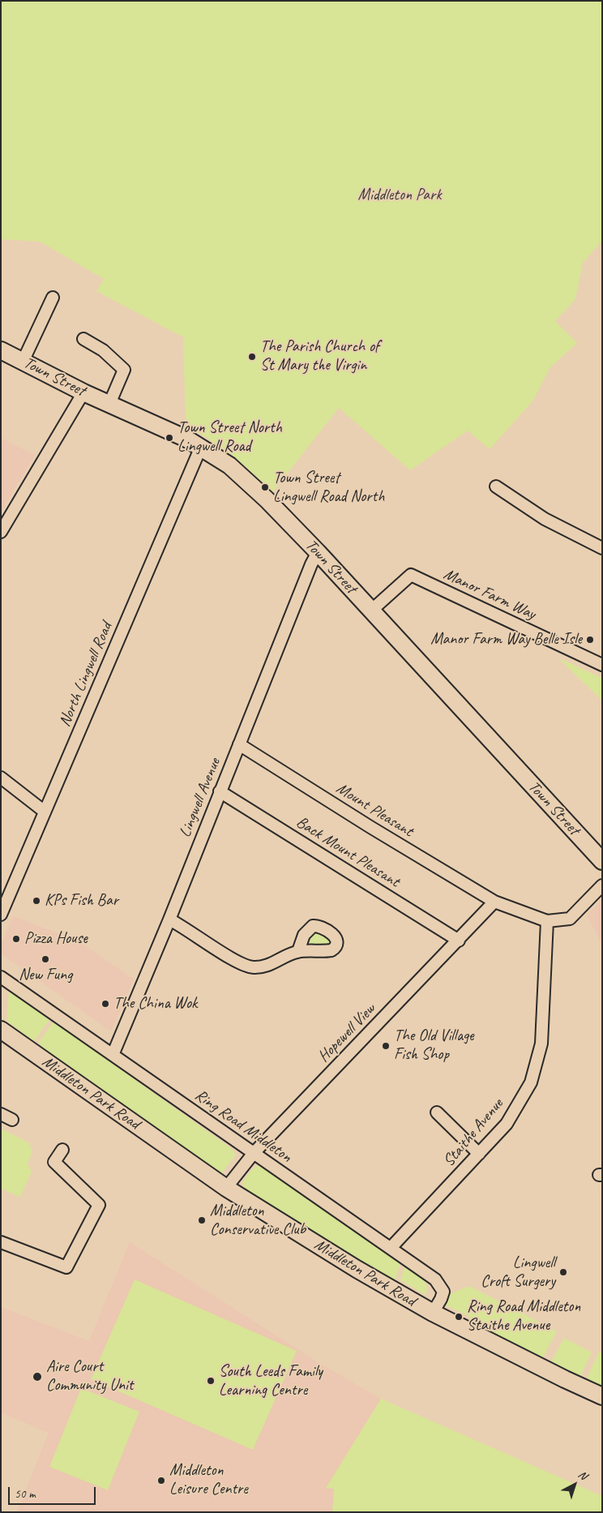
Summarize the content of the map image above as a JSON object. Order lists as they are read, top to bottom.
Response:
{
  "streets": {
    "street": [
      "Town Street",
      "Manor Farm Way",
      "North Lingwell Road",
      "Lingwell Avenue",
      "Mount Pleasant",
      "Back Mount Pleasant",
      "Hopewell View",
      "Middleton Park Road",
      "Ring Road Middleton",
      "Staithe Avenue"
    ]
  },
  "crossings": [
    ["Town Street", "Manor Farm Way"],
    ["Town Street", "North Lingwell Road"],
    ["Town Street", "Lingwell Avenue"],
    ["Lingwell Avenue", "Mount Pleasant"],
    ["Lingwell Avenue", "Back Mount Pleasant"],
    ["Lingwell Avenue", "Ring Road Middleton"],
    ["Mount Pleasant", "Hopewell View"],
    ["Mount Pleasant", "Staithe Avenue"],
    ["Back Mount Pleasant", "Hopewell View"],
    ["Hopewell View", "Middleton Park Road"],
    ["Hopewell View", "Ring Road Middleton"],
    ["Middleton Park Road", "Ring Road Middleton"],
    ["Ring Road Middleton", "Staithe Avenue"]
  ],
  "parks": ["Middleton Park"],
  "places": [
    "The Parish Church of St Mary the Virgin",
    "Town Street North Lingwell Road",
    "Town Street Lingwell Road North",
    "Manor Farm Way Belle Isle",
    "KPs Fish Bar",
    "Pizza House",
    "New Fung",
    "The China Wok",
    "The Old Village Fish Shop",
    "Middleton Conservative Club",
    "Lingwell Croft Surgery",
    "Ring Road Middleton Staithe Avenue",
    "Aire Court Community Unit",
    "South Leeds Family Learning Centre",
    "Middleton Leisure Centre"
  ],
  "scale_bar": "50 m",
  "north": "top right"
}
